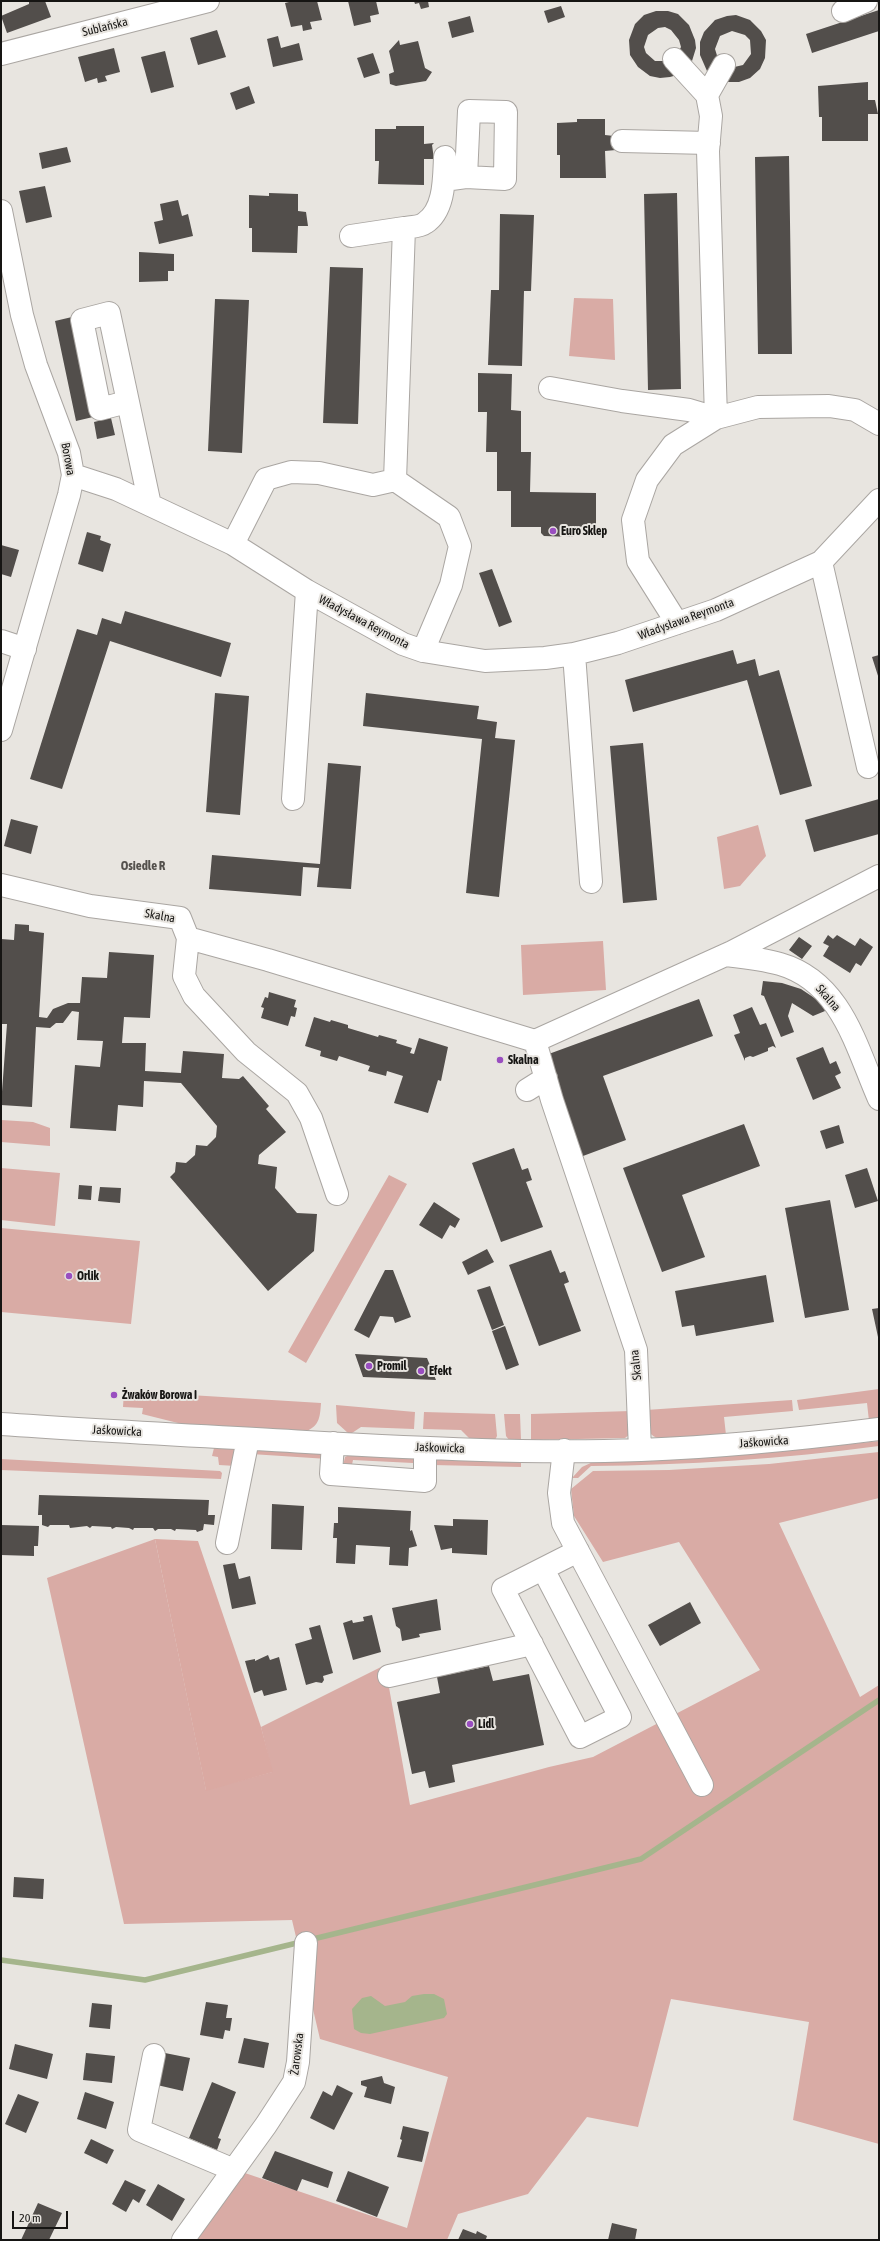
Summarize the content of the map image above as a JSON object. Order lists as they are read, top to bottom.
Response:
{
  "streets": {
    "street": [
      "Sublańska",
      "Borowa",
      "Władysława Reymonta",
      "Skalna",
      "Jaśkowicka",
      "Żarowska"
    ]
  },
  "crossings": [
    ["Borowa", "Władysława Reymonta"],
    ["Skalna", "Jaśkowicka"]
  ],
  "districts": ["Osiedle R"],
  "places": [
    "Euro Sklep",
    "Skalna",
    "Orlik",
    "Promil",
    "Efekt",
    "Żwaków Borowa I",
    "Lidl"
  ],
  "scale_bar": "20 m"
}
